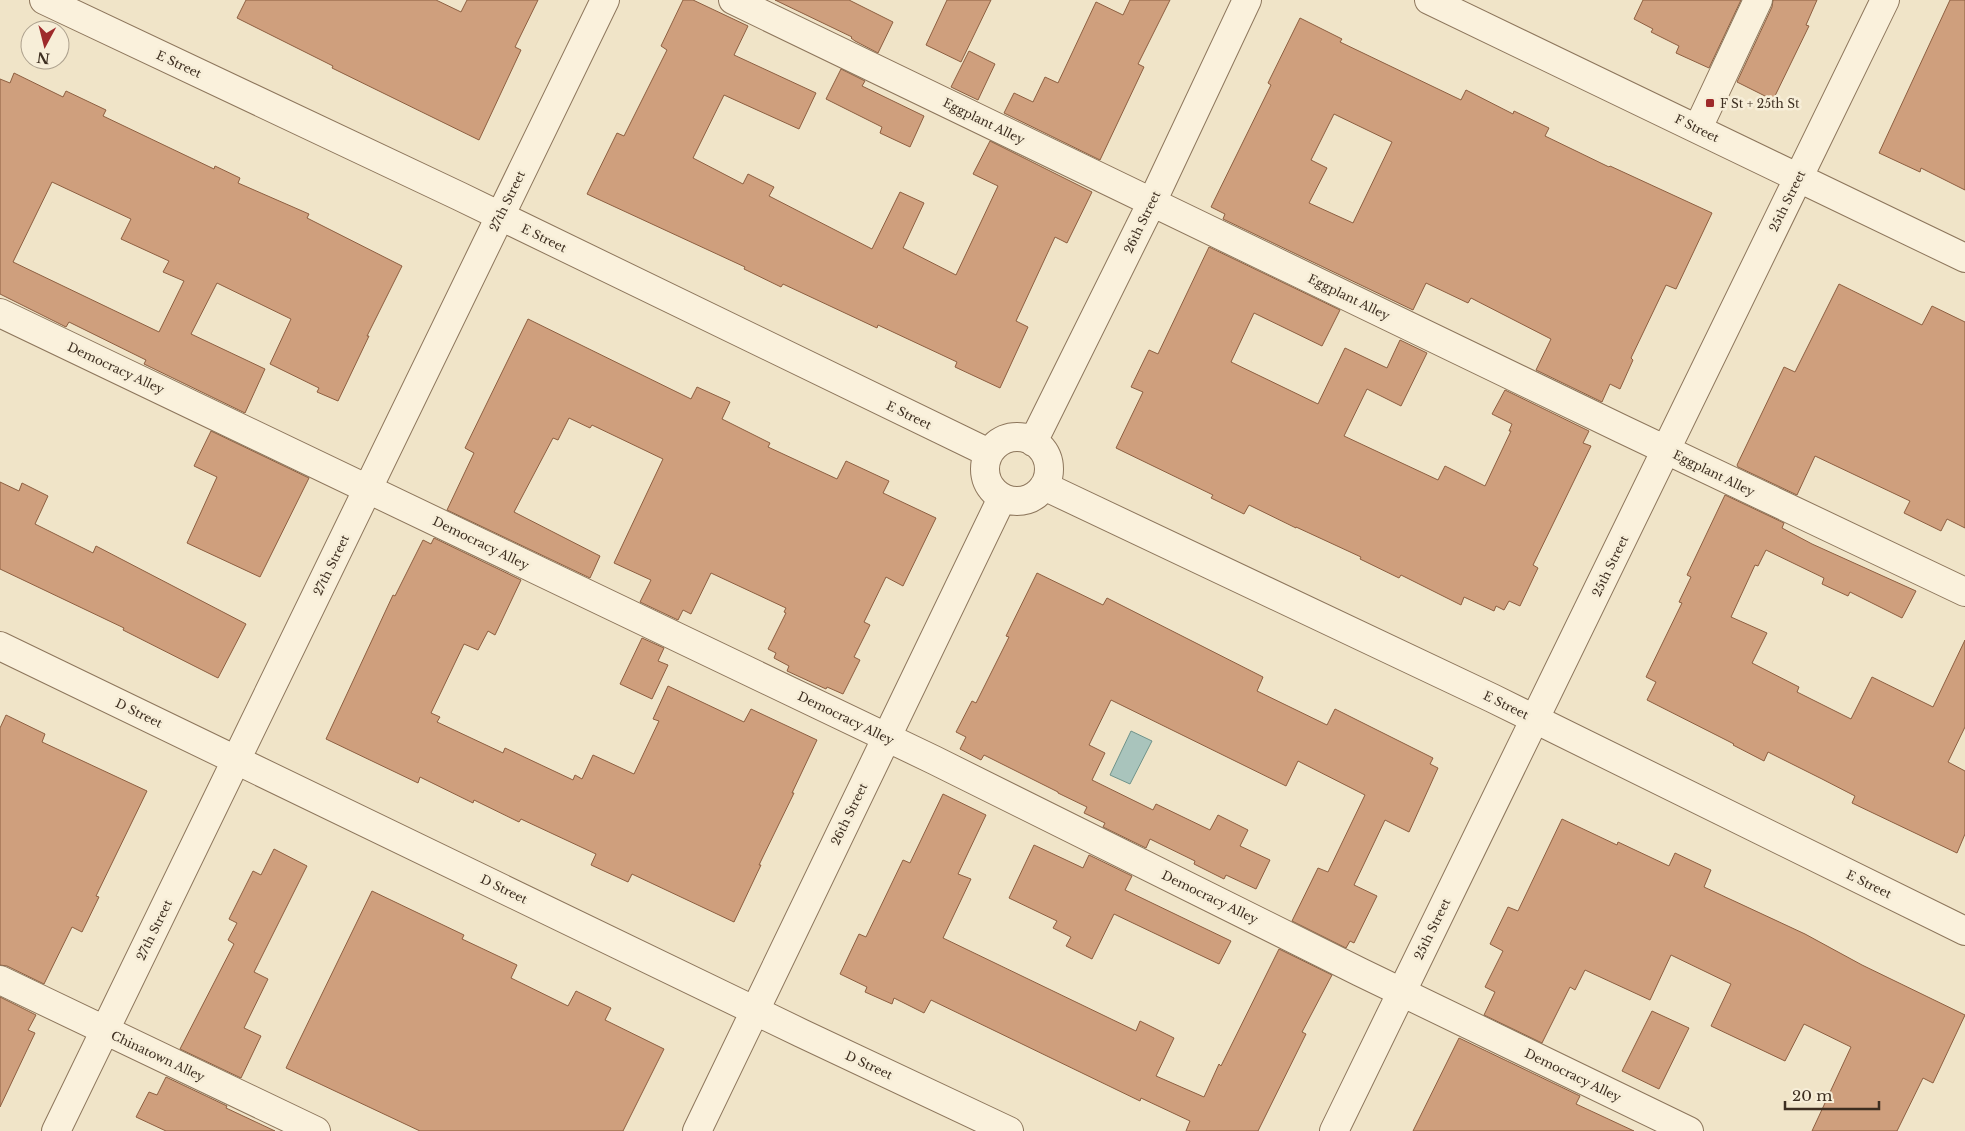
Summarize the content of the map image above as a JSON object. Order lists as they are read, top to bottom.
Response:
{
  "streets": {
    "street": [
      "E Street",
      "Eggplant Alley",
      "F Street",
      "27th Street",
      "25th Street",
      "26th Street",
      "Democracy Alley",
      "D Street",
      "Chinatown Alley"
    ]
  },
  "crossings": [
    ["E Street", "27th Street"],
    ["E Street", "25th Street"],
    ["E Street", "26th Street"],
    ["Eggplant Alley", "25th Street"],
    ["Eggplant Alley", "26th Street"],
    ["F Street", "25th Street"],
    ["27th Street", "Democracy Alley"],
    ["27th Street", "D Street"],
    ["27th Street", "Chinatown Alley"],
    ["25th Street", "Democracy Alley"],
    ["26th Street", "Democracy Alley"],
    ["26th Street", "D Street"]
  ],
  "places": {
    "transit": ["F St + 25th St"]
  },
  "scale_bar": "20 m",
  "north": "bottom"
}
